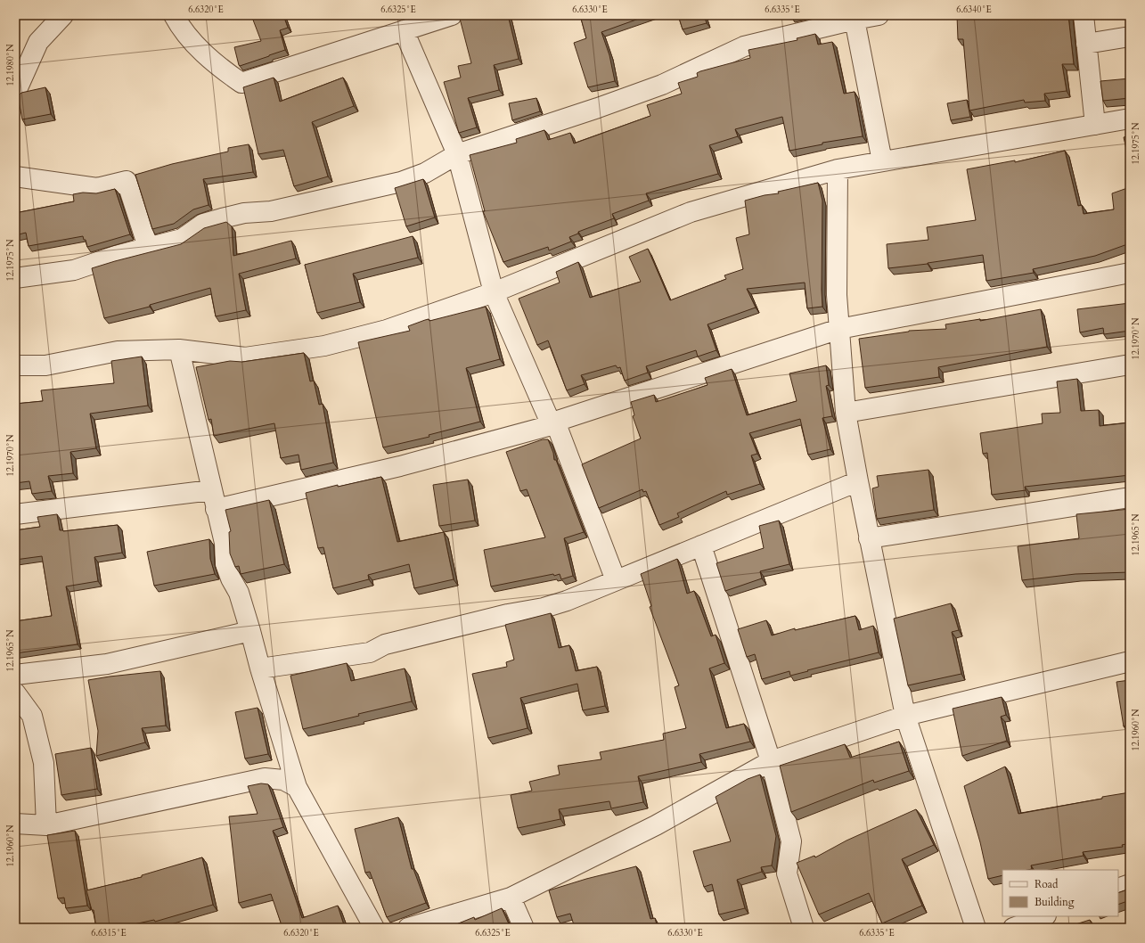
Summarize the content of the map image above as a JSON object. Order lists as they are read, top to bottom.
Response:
{
  "legend": ["Road", "Building"],
  "coordinates": [
    "6.6320°E",
    "6.6325°E",
    "6.6330°E",
    "6.6335°E",
    "6.6340°E",
    "12.1980°N",
    "12.1975°N",
    "12.1970°N",
    "12.1965°N",
    "12.1960°N",
    "6.6315°E"
  ]
}
